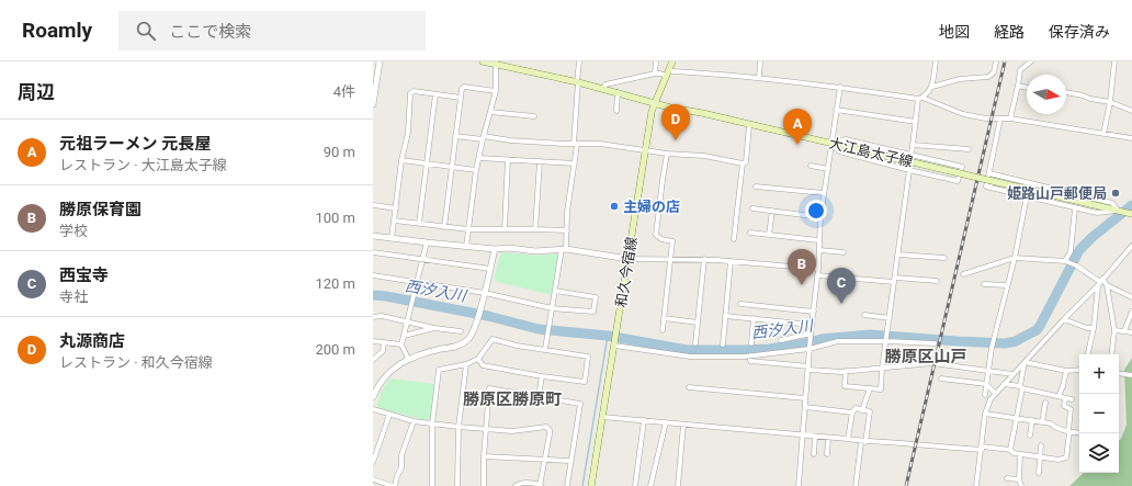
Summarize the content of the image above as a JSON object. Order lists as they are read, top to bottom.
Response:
{
  "streets": {
    "main road": ["大江島太子線", "和久今宿線"]
  },
  "crossings": [
    ["大江島太子線", "和久今宿線"]
  ],
  "districts": ["勝原区山戸", "勝原区勝原町"],
  "water": ["西汐入川"],
  "places": ["姫路山戸郵便局", "主婦の店"],
  "north": "right",
  "page": {
    "header": "Roamly",
    "search": "ここで検索",
    "nav": ["地図", "経路", "保存済み"],
    "heading": ["周辺", "4件"],
    "pins": [
      "D",
      "A",
      "B",
      "C"
    ],
    "list": [
      {
        "mark": "A",
        "name": "元祖ラーメン 元長屋",
        "note": "レストラン · 大江島太子線",
        "value": "90 m"
      },
      {
        "mark": "B",
        "name": "勝原保育園",
        "note": "学校",
        "value": "100 m"
      },
      {
        "mark": "C",
        "name": "西宝寺",
        "note": "寺社",
        "value": "120 m"
      },
      {
        "mark": "D",
        "name": "丸源商店",
        "note": "レストラン · 和久今宿線",
        "value": "200 m"
      }
    ],
    "map_buttons": ["+", "−"]
  }
}
